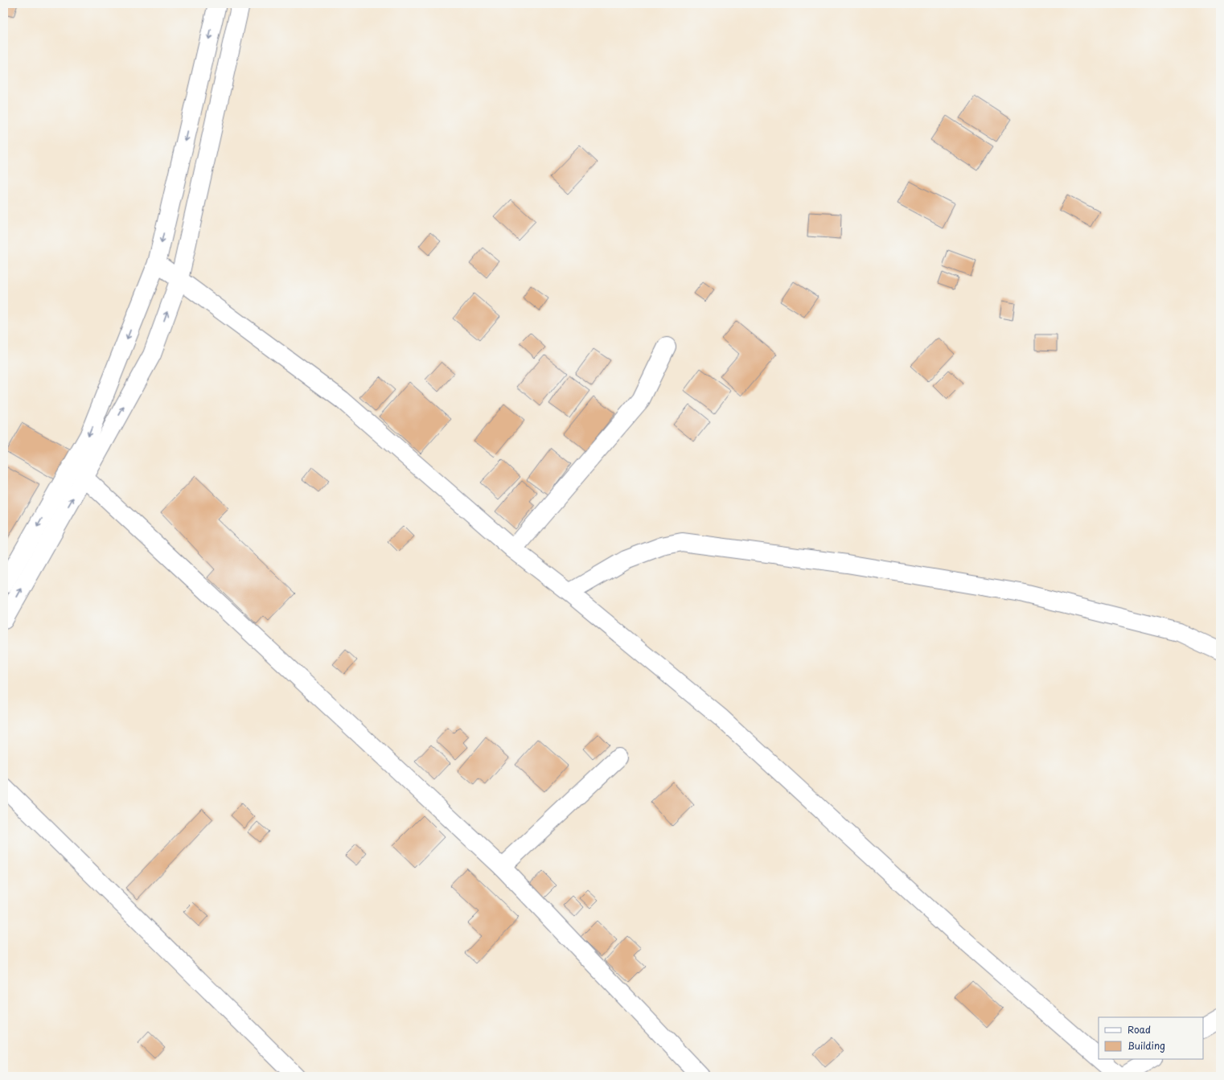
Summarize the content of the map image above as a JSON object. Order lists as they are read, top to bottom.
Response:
{
  "legend": ["Road", "Building"]
}
